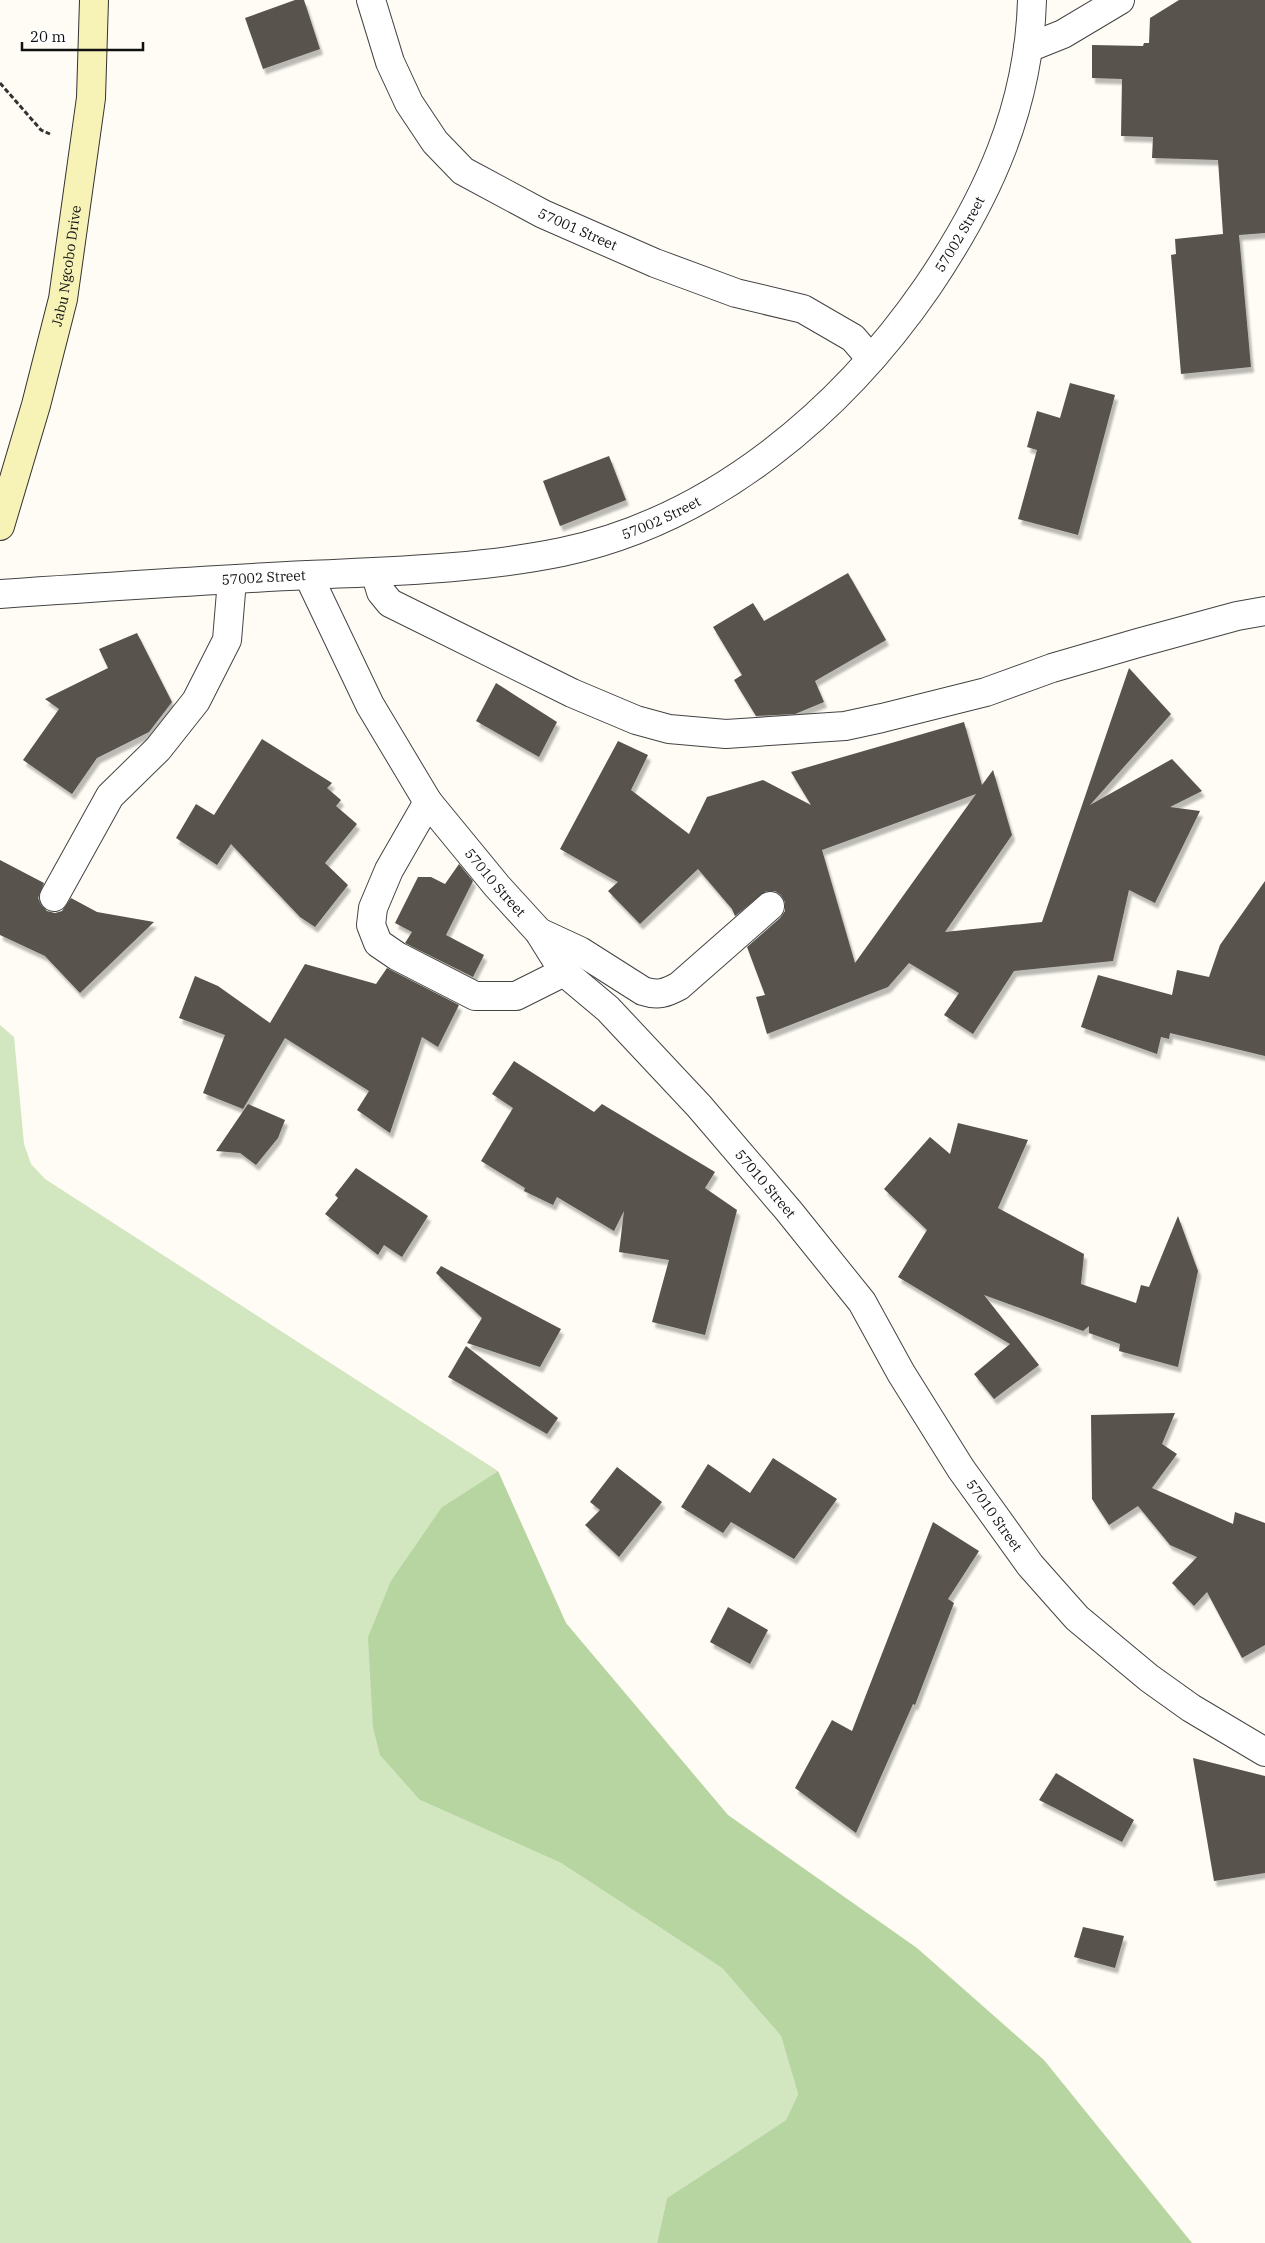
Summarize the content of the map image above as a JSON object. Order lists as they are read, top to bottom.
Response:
{
  "streets": {
    "main road": ["Jabu Ngcobo Drive"],
    "street": ["57001 Street", "57002 Street", "57010 Street"]
  },
  "crossings": [
    ["57001 Street", "57002 Street"],
    ["57002 Street", "57010 Street"]
  ],
  "scale_bar": "20 m"
}
